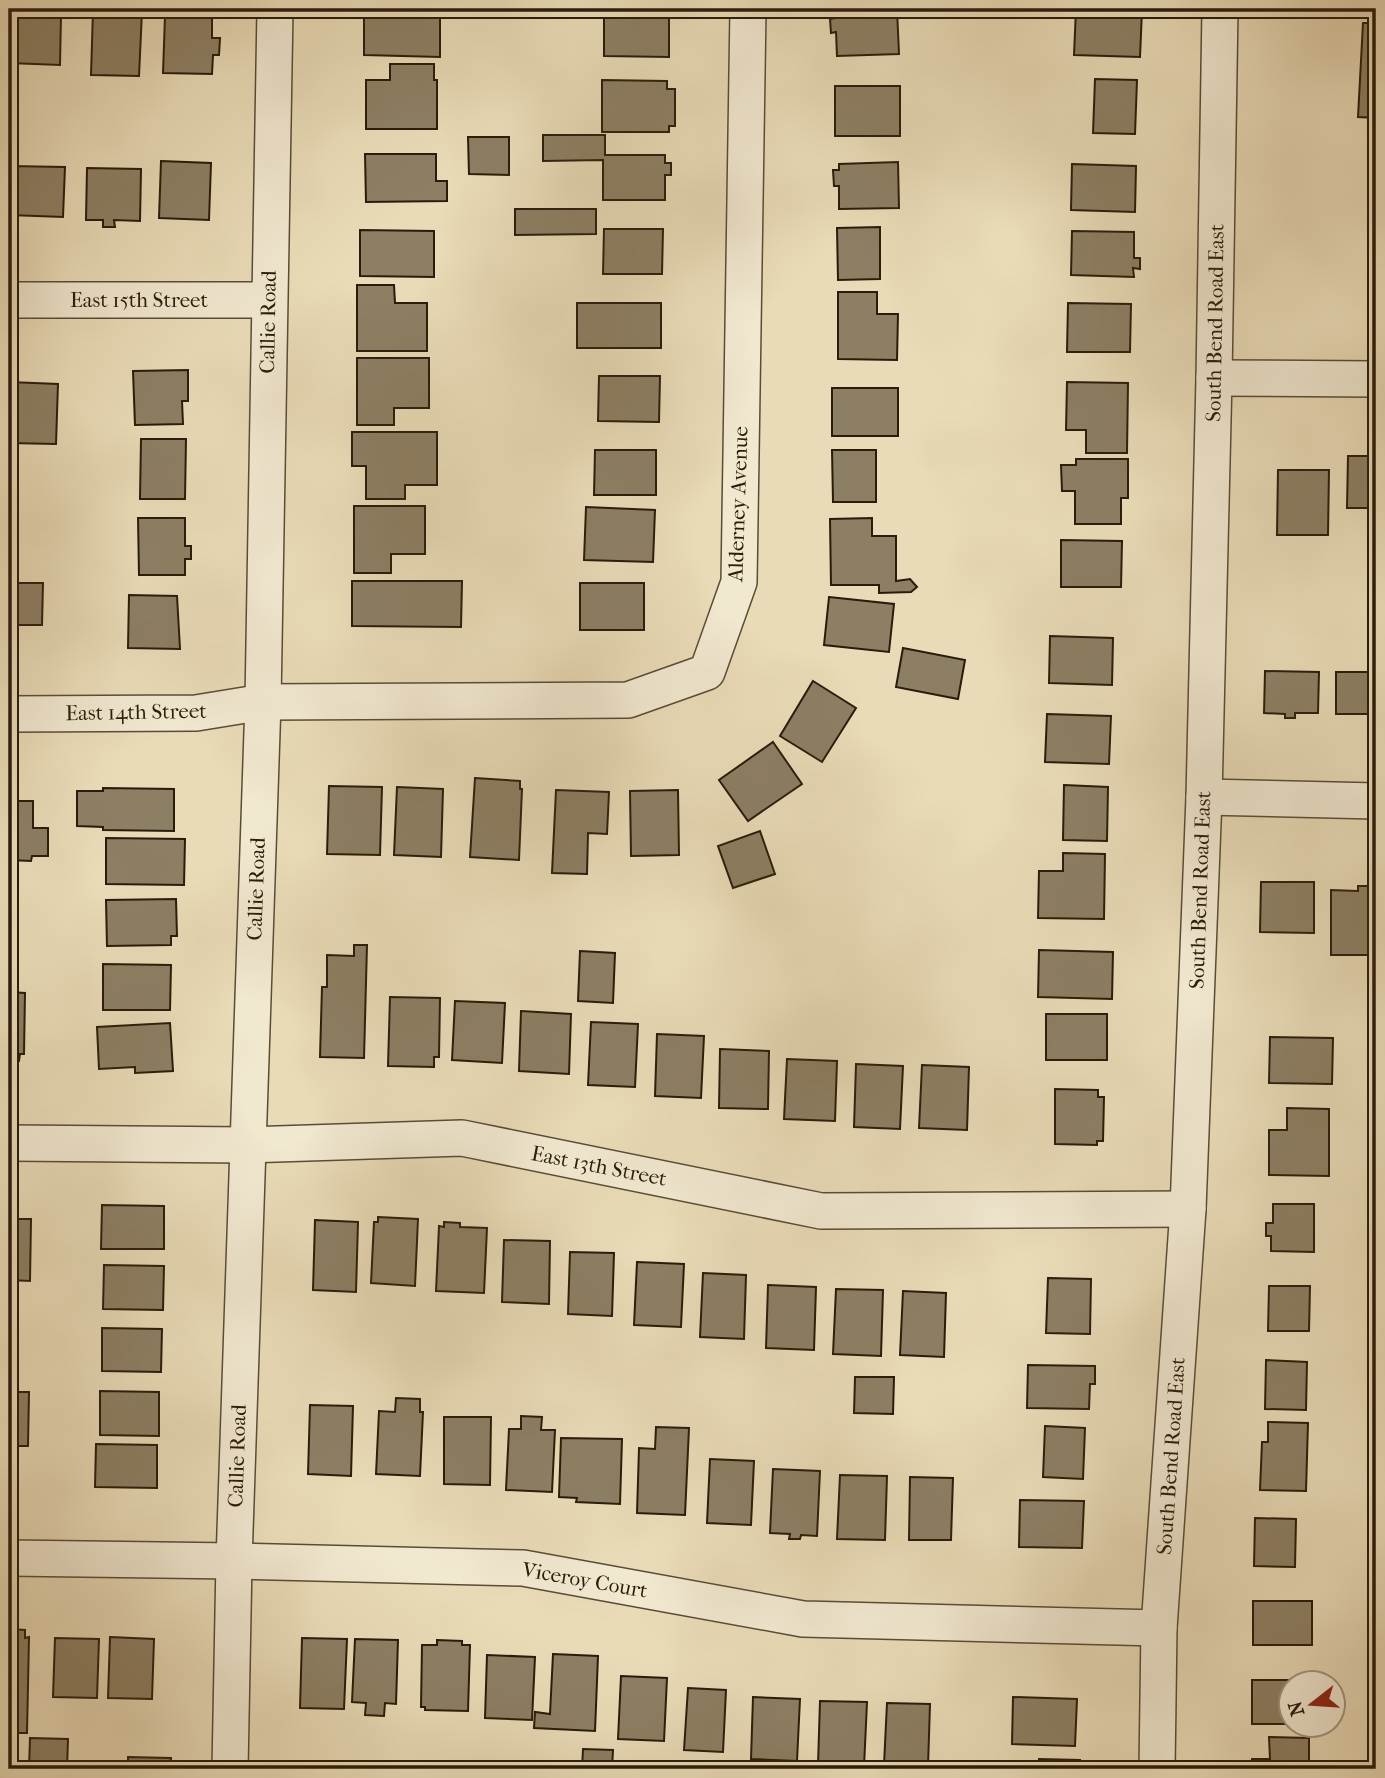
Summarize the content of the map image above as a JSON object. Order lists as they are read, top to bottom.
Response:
{
  "streets": {
    "street": [
      "East 15th Street",
      "Callie Road",
      "South Bend Road East",
      "Alderney Avenue",
      "East 14th Street",
      "East 13th Street",
      "Viceroy Court"
    ]
  },
  "crossings": [
    ["East 15th Street", "Callie Road"],
    ["Callie Road", "Alderney Avenue"],
    ["Callie Road", "East 14th Street"],
    ["Callie Road", "East 13th Street"],
    ["Callie Road", "Viceroy Court"],
    ["South Bend Road East", "East 13th Street"],
    ["South Bend Road East", "Viceroy Court"],
    ["Alderney Avenue", "East 14th Street"]
  ],
  "north": "left"
}
